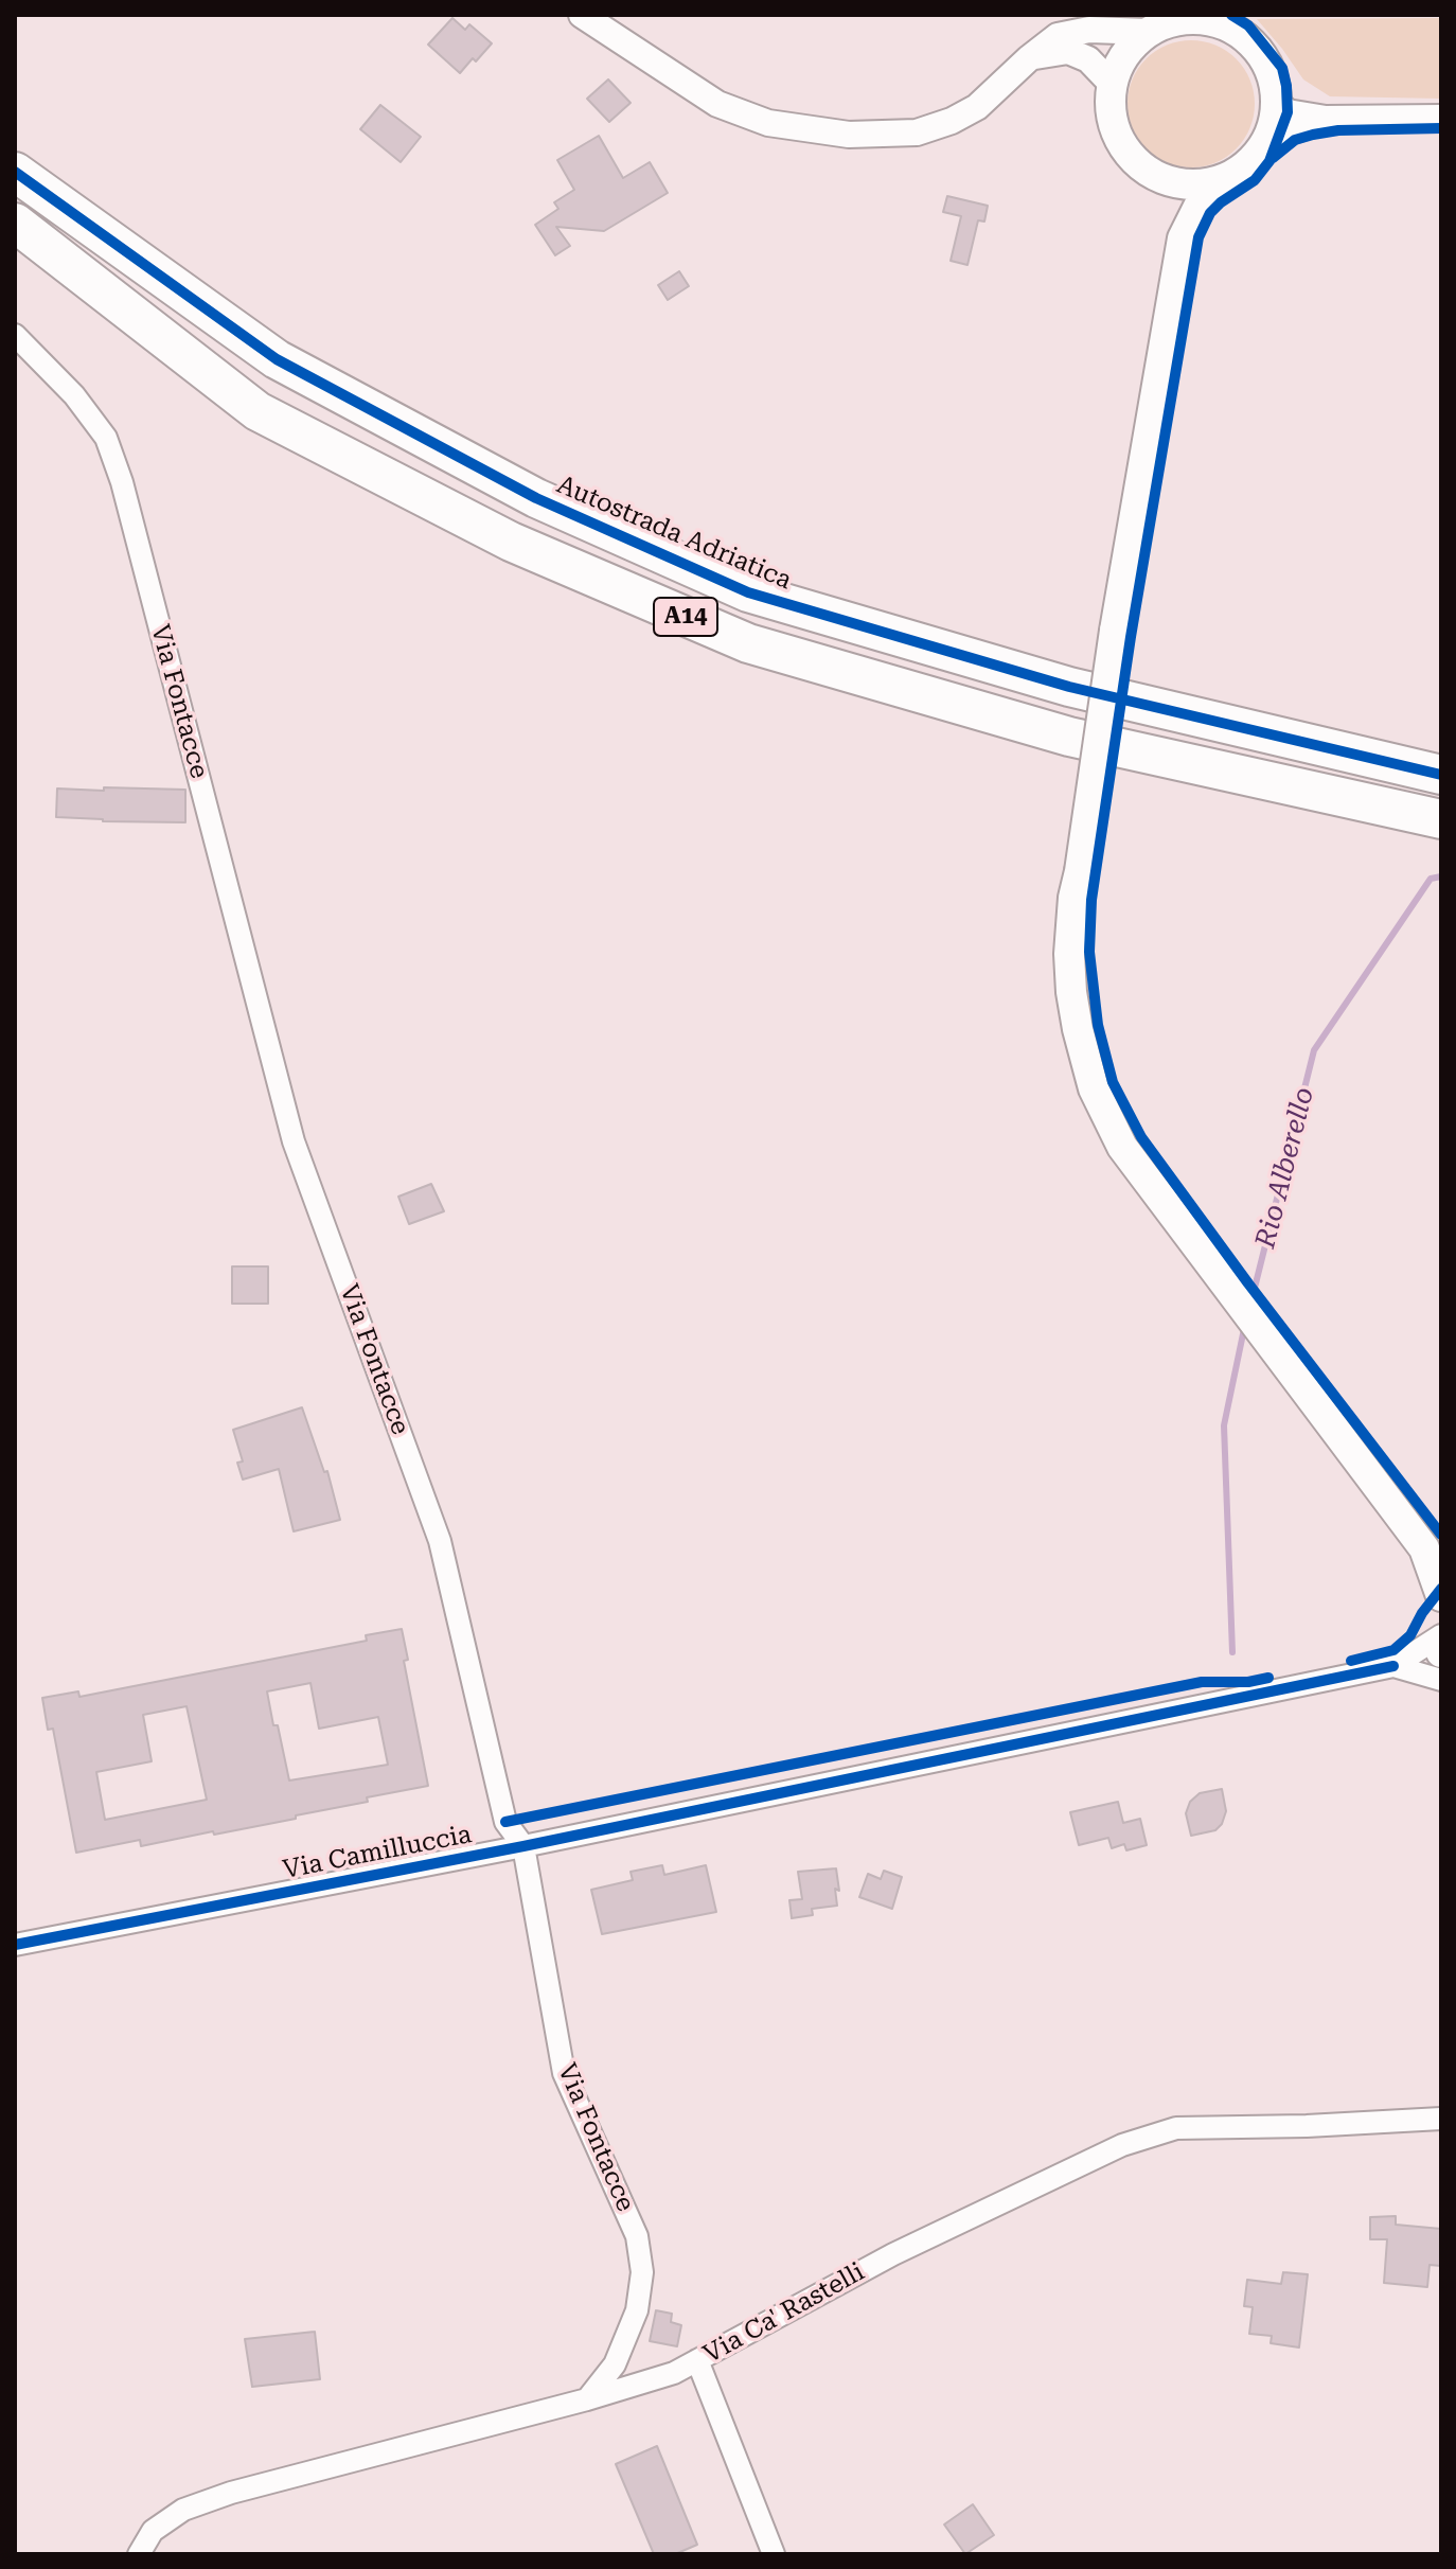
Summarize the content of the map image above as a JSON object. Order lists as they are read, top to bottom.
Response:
{
  "streets": {
    "highway": ["Autostrada Adriatica", "A14"],
    "street": ["Via Fontacce", "Via Camilluccia", "Via Ca' Rastelli"]
  },
  "crossings": [
    ["Via Fontacce", "Via Camilluccia"],
    ["Via Fontacce", "Via Ca' Rastelli"]
  ],
  "water": ["Rio Alberello"]
}
